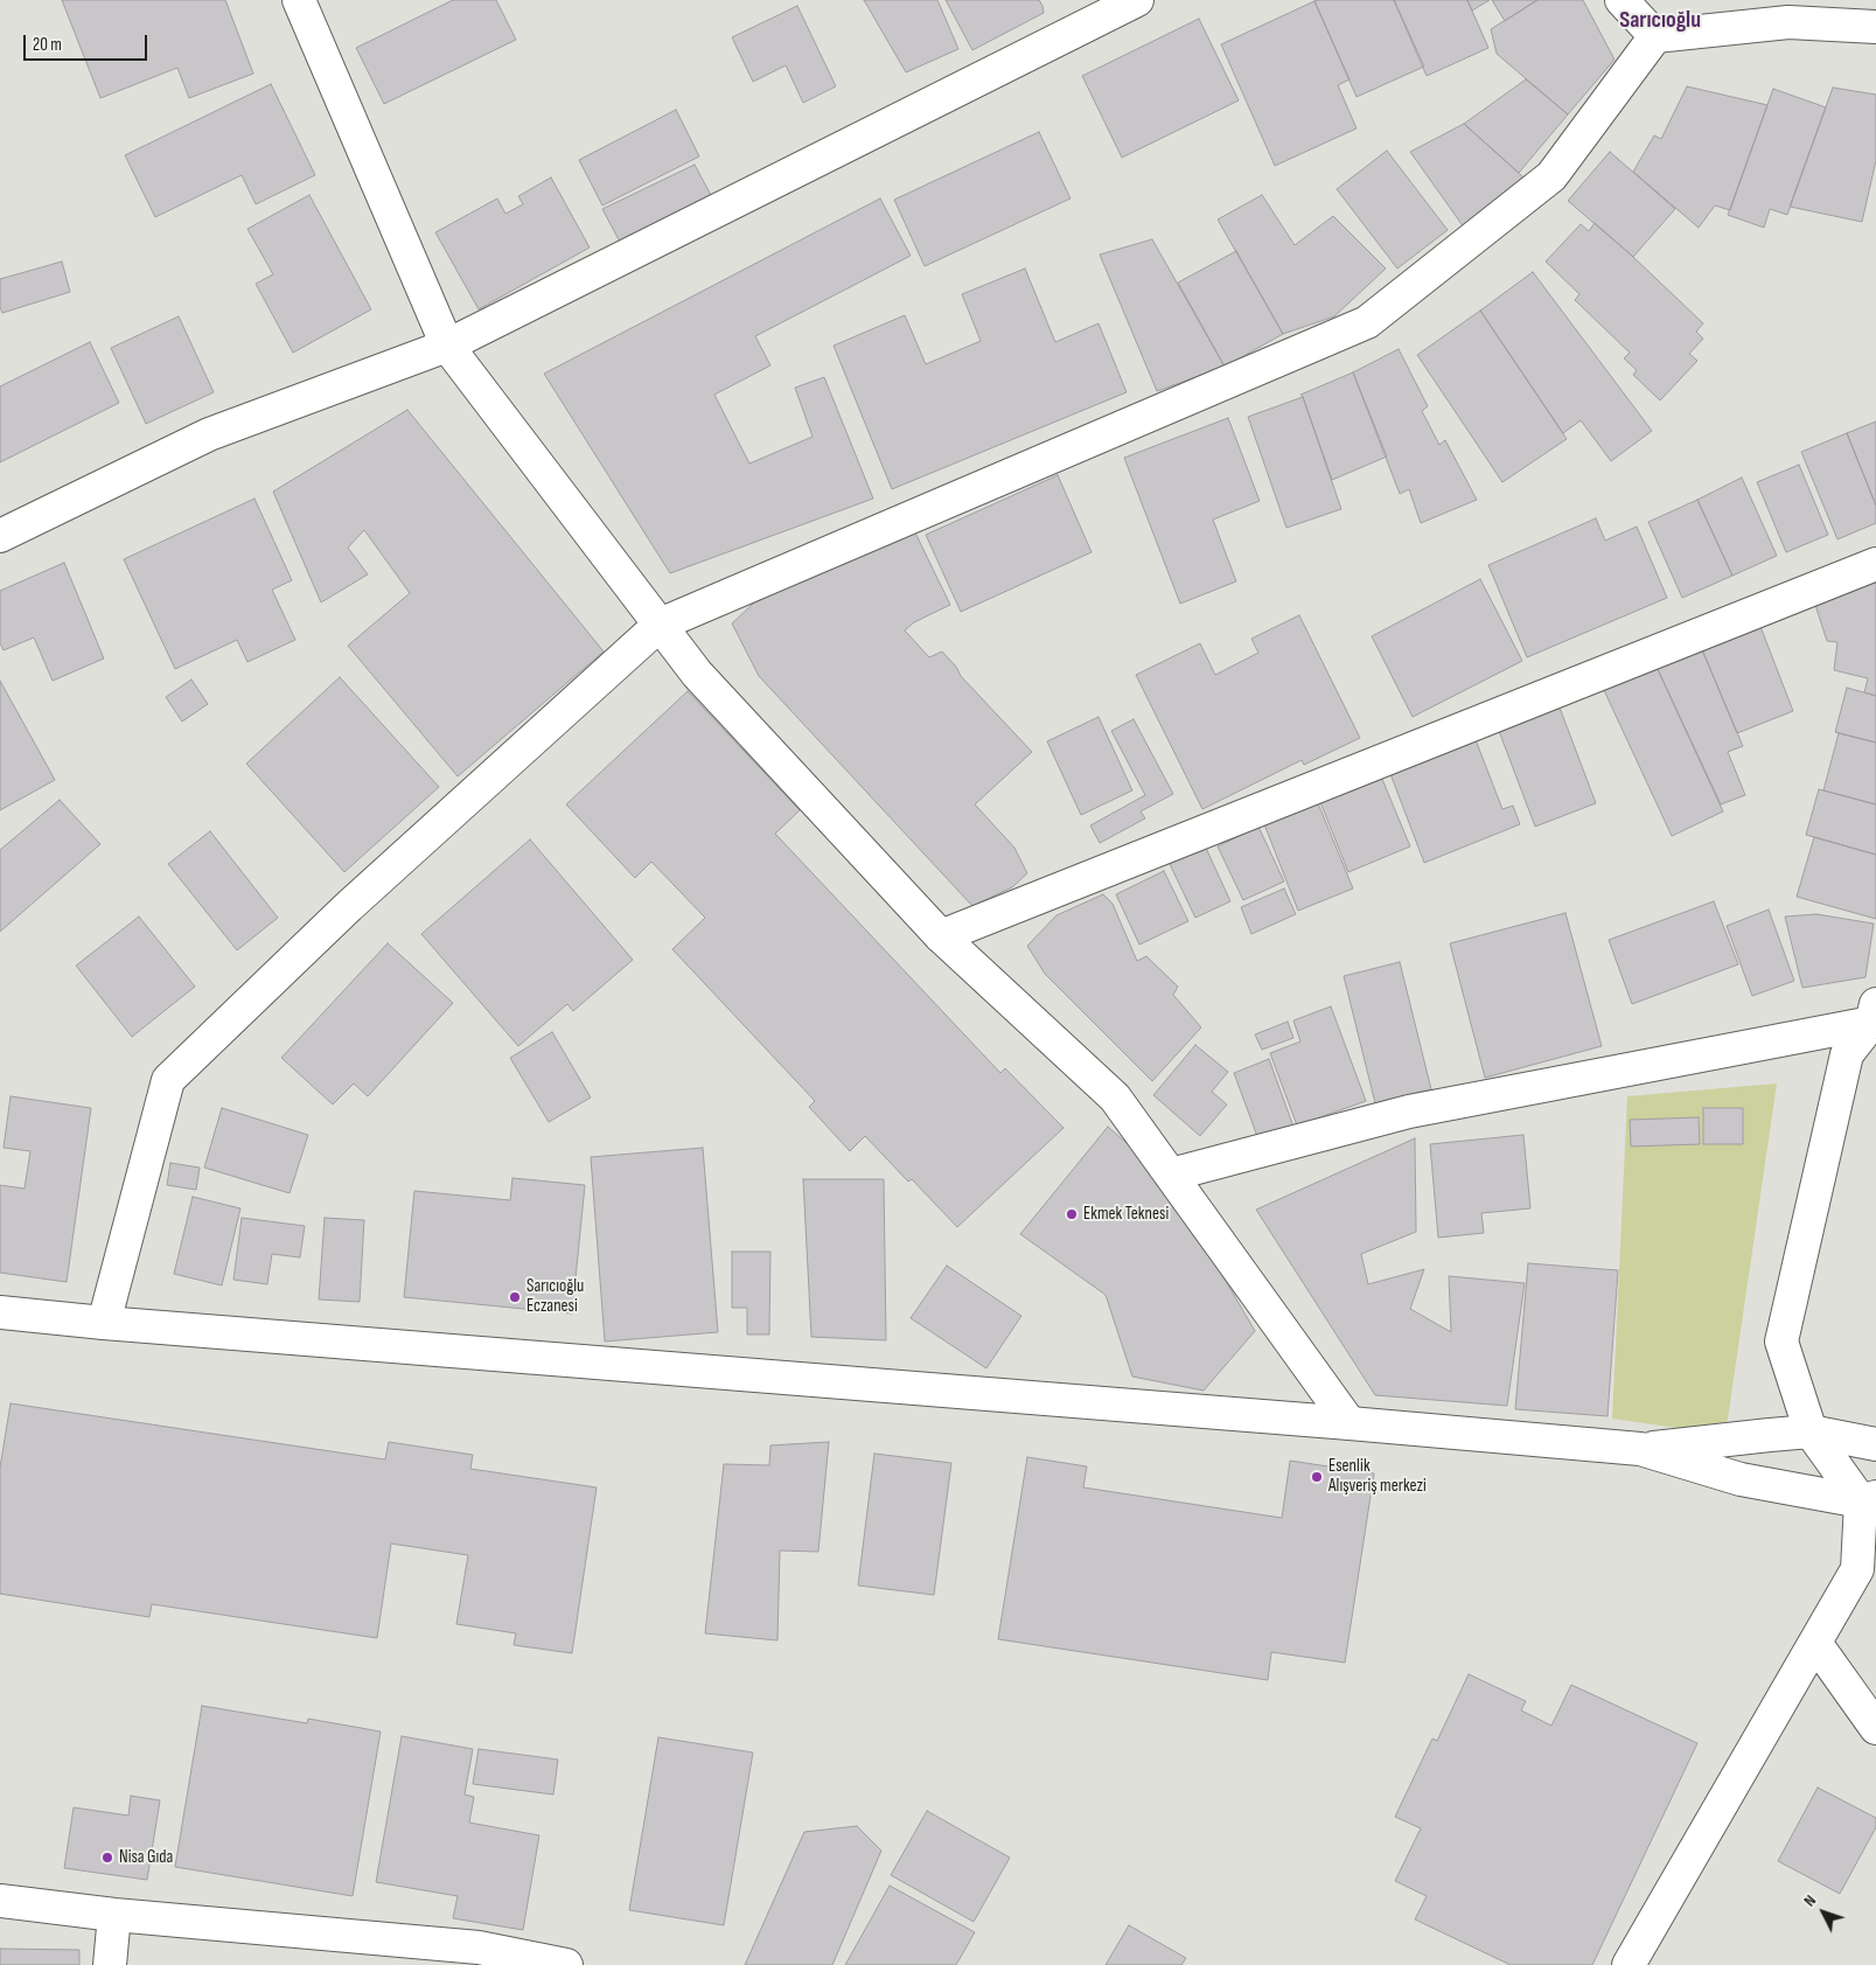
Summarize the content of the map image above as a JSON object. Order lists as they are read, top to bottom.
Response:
{
  "districts": ["Sarıcıoğlu"],
  "places": [
    "Ekmek Teknesi",
    "Sarıcıoğlu Eczanesi",
    "Esenlik Alışveriş merkezi",
    "Nisa Gıda"
  ],
  "scale_bar": "20 m",
  "north": "top left"
}
